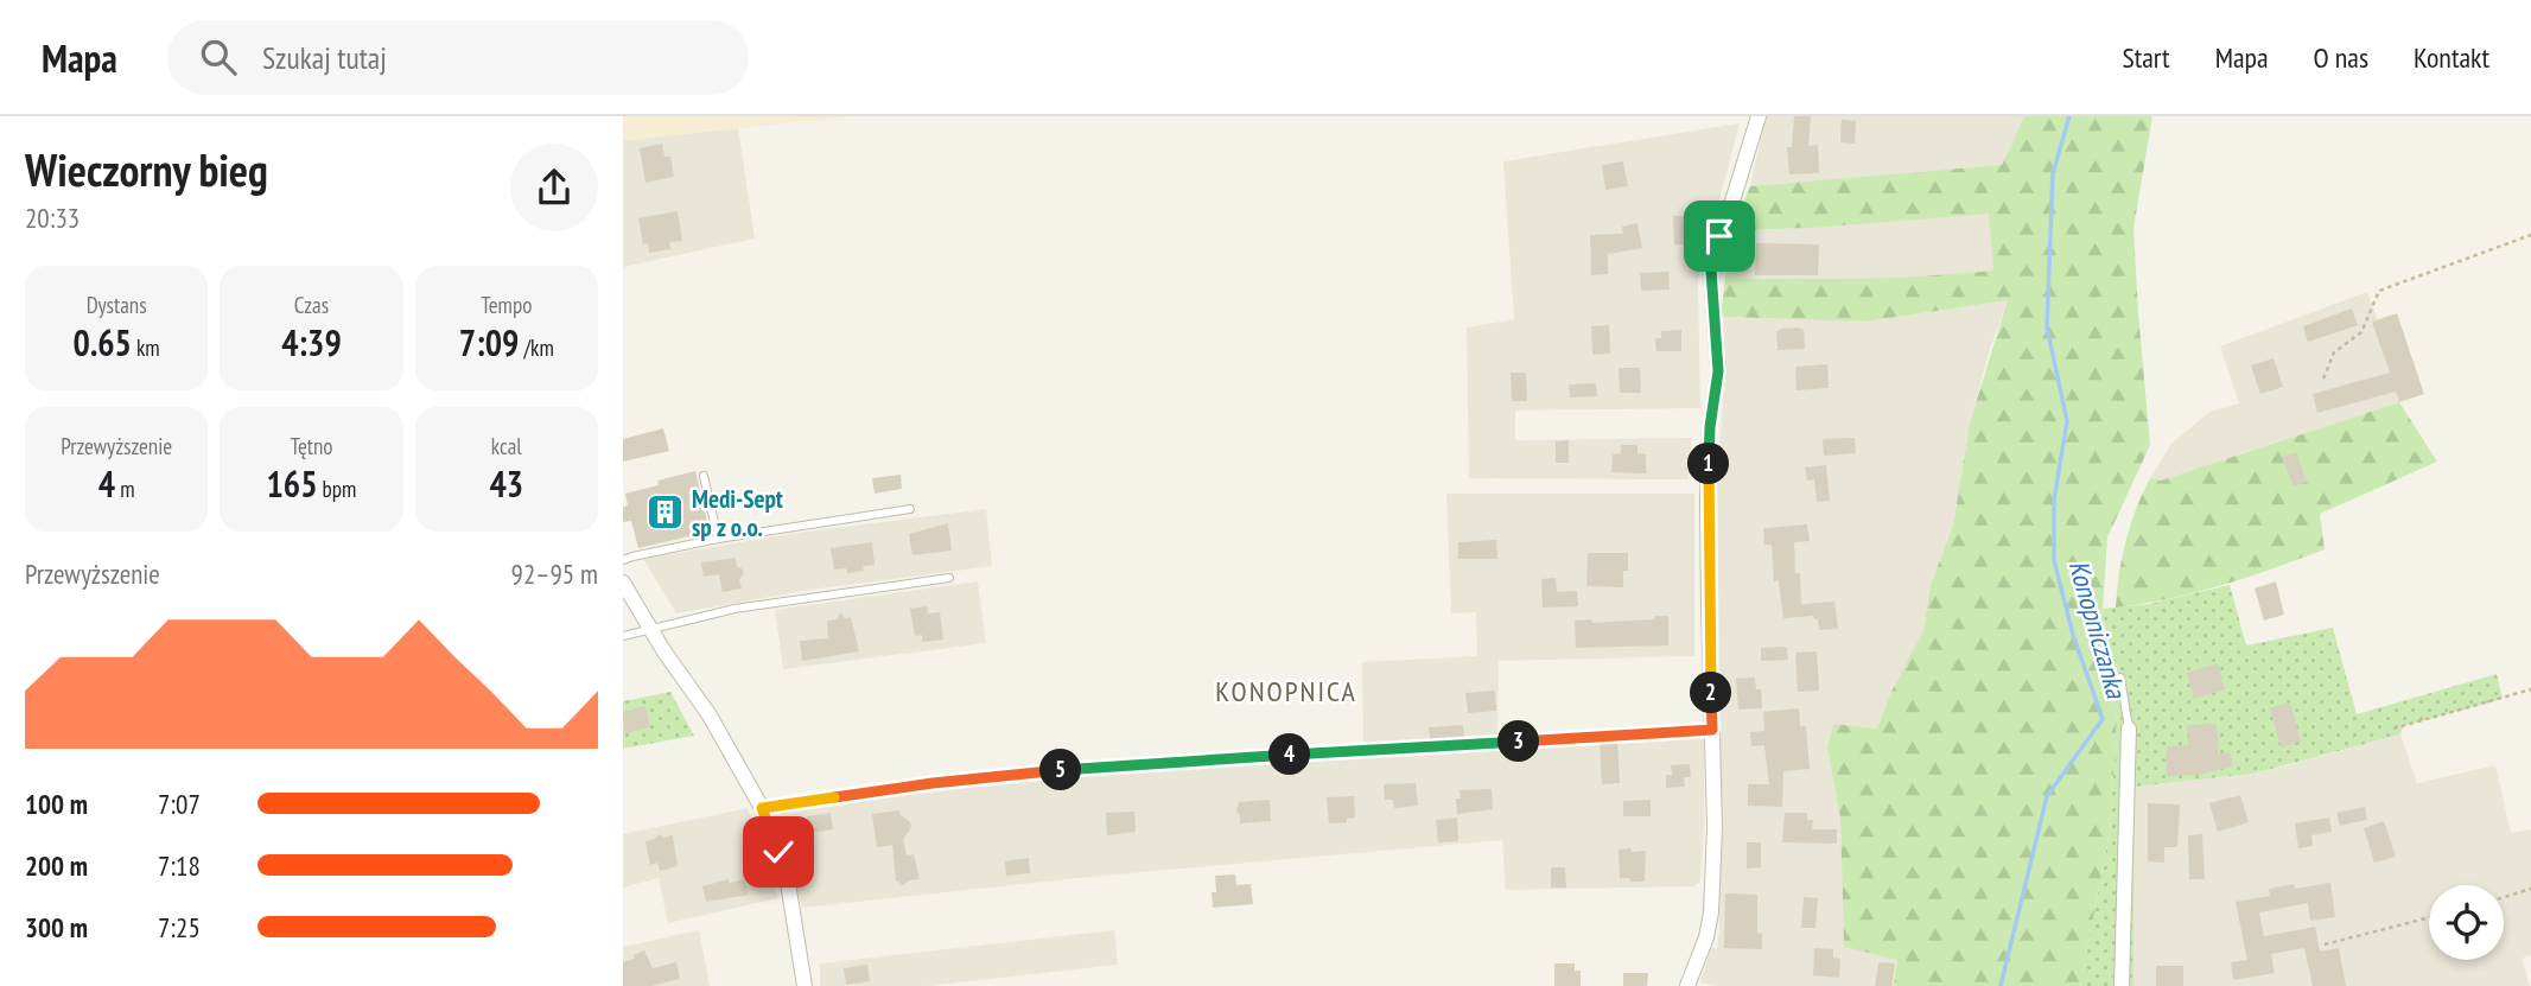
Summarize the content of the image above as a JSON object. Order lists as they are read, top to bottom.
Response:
{
  "districts": ["KONOPNICA"],
  "water": ["Konopniczanka"],
  "places": {
    "building": ["Medi-Sept sp z o.o."]
  },
  "page": {
    "header": "Mapa",
    "search": "Szukaj tutaj",
    "nav": [
      "Start",
      "Mapa",
      "O nas",
      "Kontakt"
    ],
    "heading": ["Wieczorny bieg", "20:33"],
    "stats": [
      ["Dystans", "0.65 km"],
      ["Czas", "4:39"],
      ["Tempo", "7:09 /km"],
      ["Przewyższenie", "4 m"],
      ["Tętno", "165 bpm"],
      ["kcal", "43"]
    ],
    "pins": [
      "1",
      "2",
      "3",
      "4",
      "5"
    ],
    "chart": ["Przewyższenie", "92–95 m"],
    "list": [
      {
        "name": "100 m",
        "note": "7:07"
      },
      {
        "name": "200 m",
        "note": "7:18"
      },
      {
        "name": "300 m",
        "note": "7:25"
      }
    ]
  }
}
